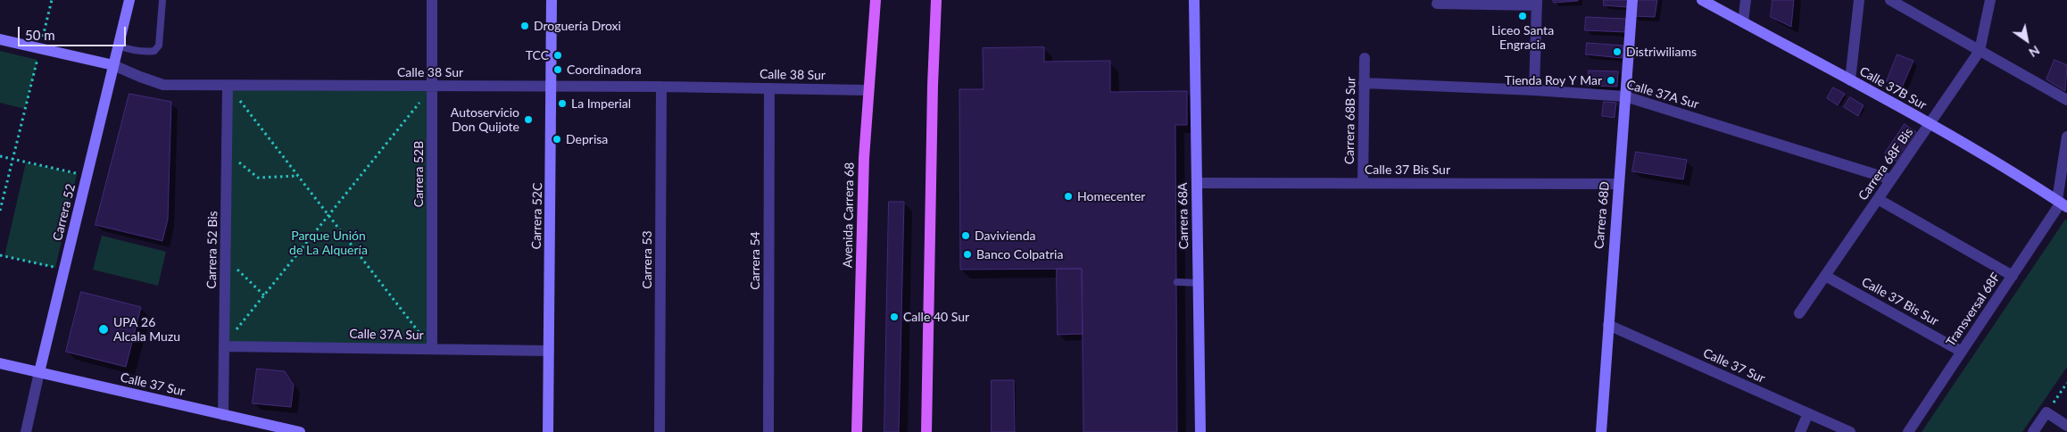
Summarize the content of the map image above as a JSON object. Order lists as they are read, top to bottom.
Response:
{
  "streets": {
    "main road": ["Avenida Carrera 68"],
    "street": [
      "Calle 38 Sur",
      "Calle 37B Sur",
      "Calle 37A Sur",
      "Carrera 68B Sur",
      "Carrera 68F Bis",
      "Calle 37 Bis Sur",
      "Carrera 52B",
      "Carrera 52",
      "Carrera 68D",
      "Carrera 52C",
      "Carrera 68A",
      "Carrera 52 Bis",
      "Carrera 53",
      "Carrera 54",
      "Transversal 68F",
      "Calle 37 Sur"
    ]
  },
  "crossings": [
    ["Calle 38 Sur", "Carrera 52B"],
    ["Calle 38 Sur", "Carrera 52"],
    ["Calle 38 Sur", "Avenida Carrera 68"],
    ["Calle 38 Sur", "Carrera 52C"],
    ["Calle 38 Sur", "Carrera 52 Bis"],
    ["Calle 38 Sur", "Carrera 53"],
    ["Calle 38 Sur", "Carrera 54"],
    ["Calle 37B Sur", "Carrera 68F Bis"],
    ["Calle 37B Sur", "Transversal 68F"],
    ["Calle 37A Sur", "Carrera 68B Sur"],
    ["Calle 37A Sur", "Carrera 68F Bis"],
    ["Calle 37A Sur", "Carrera 52B"],
    ["Calle 37A Sur", "Carrera 68D"],
    ["Calle 37A Sur", "Carrera 52C"],
    ["Calle 37A Sur", "Carrera 52 Bis"],
    ["Carrera 68B Sur", "Calle 37 Bis Sur"],
    ["Carrera 68F Bis", "Calle 37 Bis Sur"],
    ["Calle 37 Bis Sur", "Carrera 68D"],
    ["Calle 37 Bis Sur", "Carrera 68A"],
    ["Calle 37 Bis Sur", "Transversal 68F"],
    ["Carrera 52", "Calle 37 Sur"],
    ["Carrera 68D", "Calle 37 Sur"],
    ["Carrera 52 Bis", "Calle 37 Sur"]
  ],
  "parks": ["Parque Unión de La Alquería"],
  "places": [
    "Liceo Santa Engracia",
    "Droguería Droxi",
    "Distriwiliams",
    "TCC",
    "Coordinadora",
    "Tienda Roy Y Mar",
    "La Imperial",
    "Autoservicio Don Quijote",
    "Deprisa",
    "Homecenter",
    "Davivienda",
    "Banco Colpatria",
    "Calle 40 Sur",
    "UPA 26 Alcala Muzu"
  ],
  "scale_bar": "50 m",
  "north": "bottom right"
}
